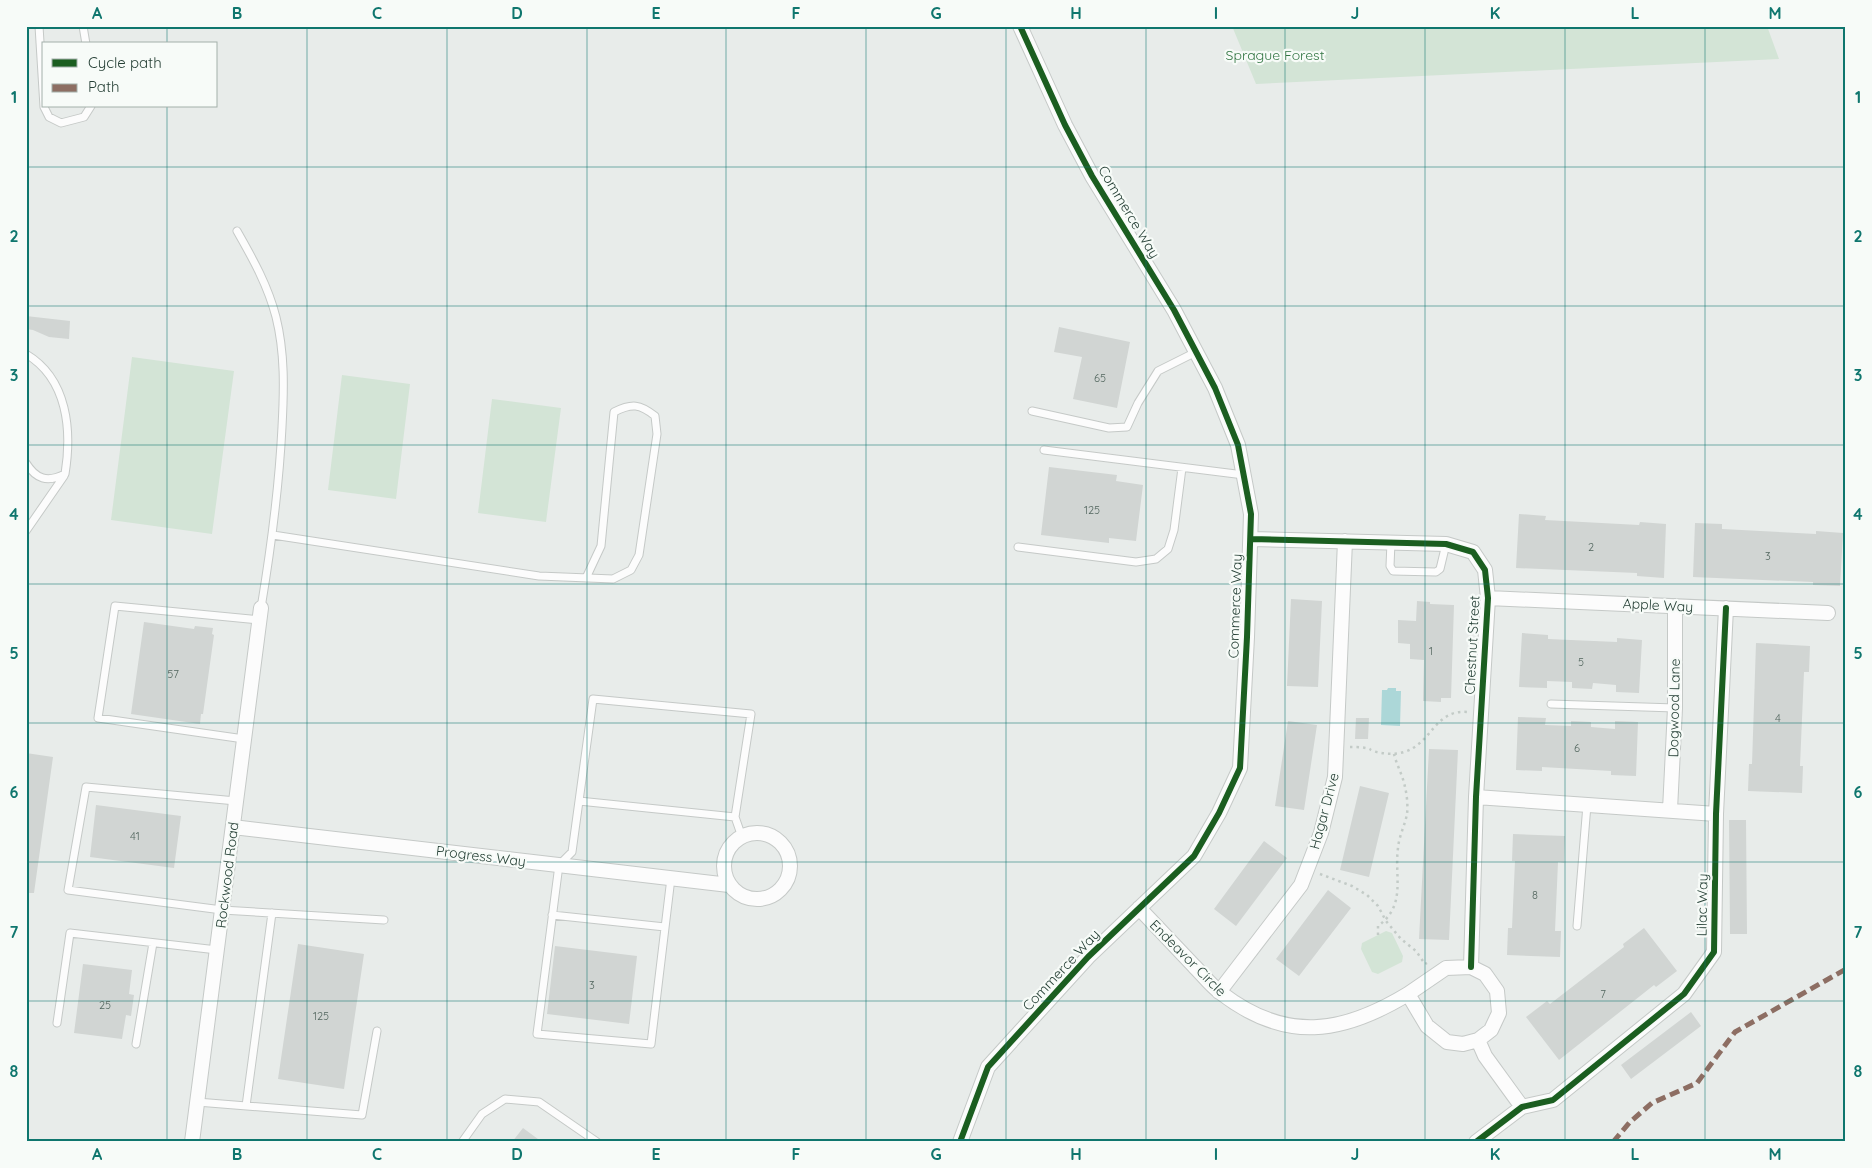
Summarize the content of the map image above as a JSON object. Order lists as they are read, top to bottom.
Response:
{
  "streets": {
    "street": [
      "Commerce Way",
      "Apple Way",
      "Chestnut Street",
      "Dogwood Lane",
      "Hagar Drive",
      "Progress Way",
      "Rockwood Road",
      "Lilac Way",
      "Endeavor Circle"
    ]
  },
  "crossings": [
    ["Commerce Way", "Chestnut Street"],
    ["Commerce Way", "Endeavor Circle"],
    ["Apple Way", "Chestnut Street"],
    ["Apple Way", "Dogwood Lane"],
    ["Apple Way", "Lilac Way"],
    ["Chestnut Street", "Hagar Drive"],
    ["Chestnut Street", "Endeavor Circle"],
    ["Hagar Drive", "Endeavor Circle"],
    ["Progress Way", "Rockwood Road"]
  ],
  "parks": ["Sprague Forest"],
  "house_numbers": [
    "65",
    "125",
    "2",
    "3",
    "1",
    "5",
    "57",
    "4",
    "6",
    "41",
    "8",
    "3",
    "7",
    "25",
    "125"
  ],
  "legend": ["Cycle path", "Path"],
  "grid": {
    "columns": [
      "A",
      "B",
      "C",
      "D",
      "E",
      "F",
      "G",
      "H",
      "I",
      "J",
      "K",
      "L",
      "M"
    ],
    "rows": [
      "1",
      "2",
      "3",
      "4",
      "5",
      "6",
      "7",
      "8"
    ]
  }
}
